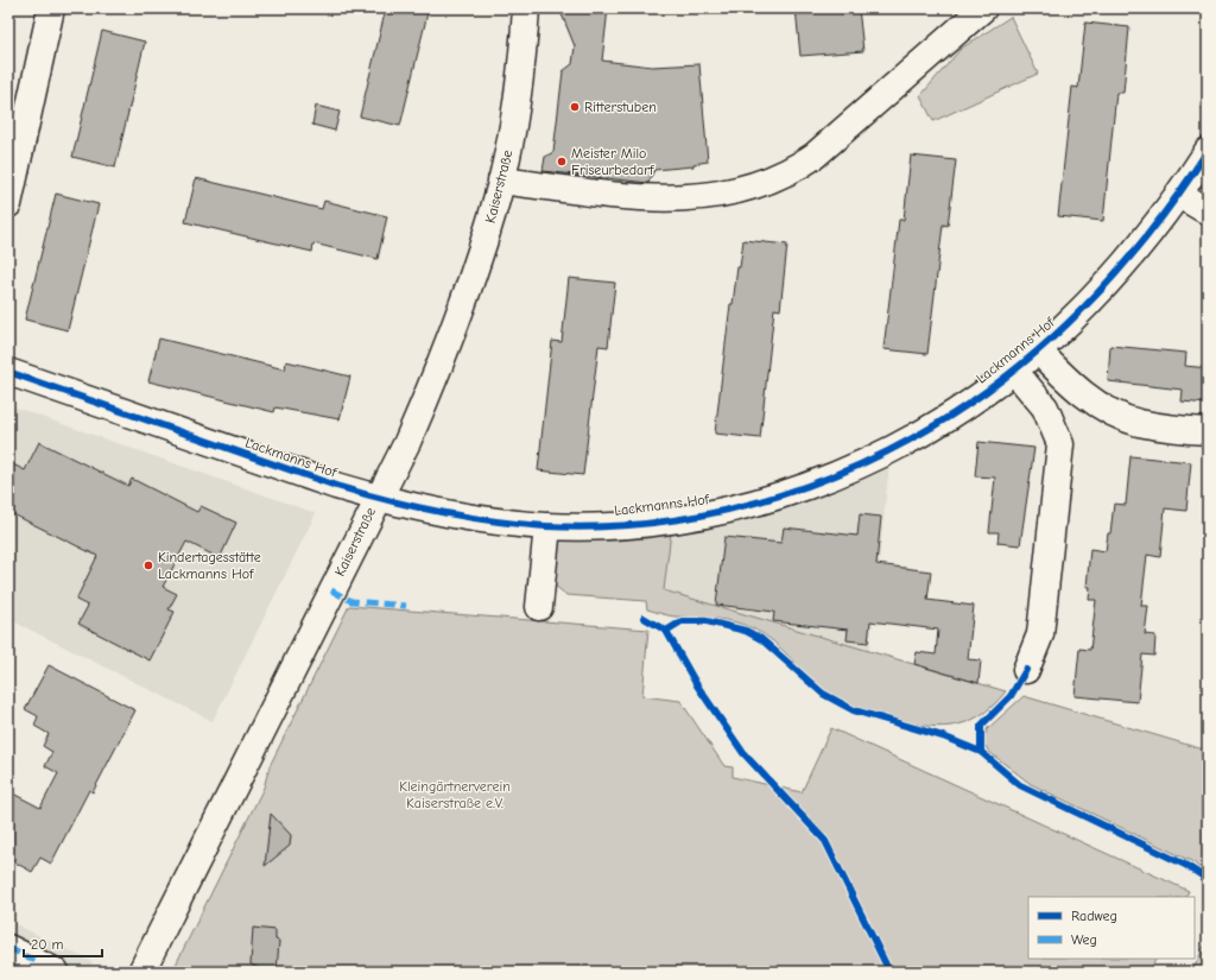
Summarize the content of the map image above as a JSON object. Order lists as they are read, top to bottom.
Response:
{
  "streets": {
    "street": ["Kaiserstraße", "Lackmanns Hof"]
  },
  "crossings": [
    ["Kaiserstraße", "Lackmanns Hof"]
  ],
  "parks": ["Kleingärtnerverein Kaiserstraße e.V."],
  "places": ["Ritterstuben", "Meister Milo Friseurbedarf", "Kindertagesstätte Lackmanns Hof"],
  "legend": ["Radweg", "Weg"],
  "scale_bar": "20 m"
}
